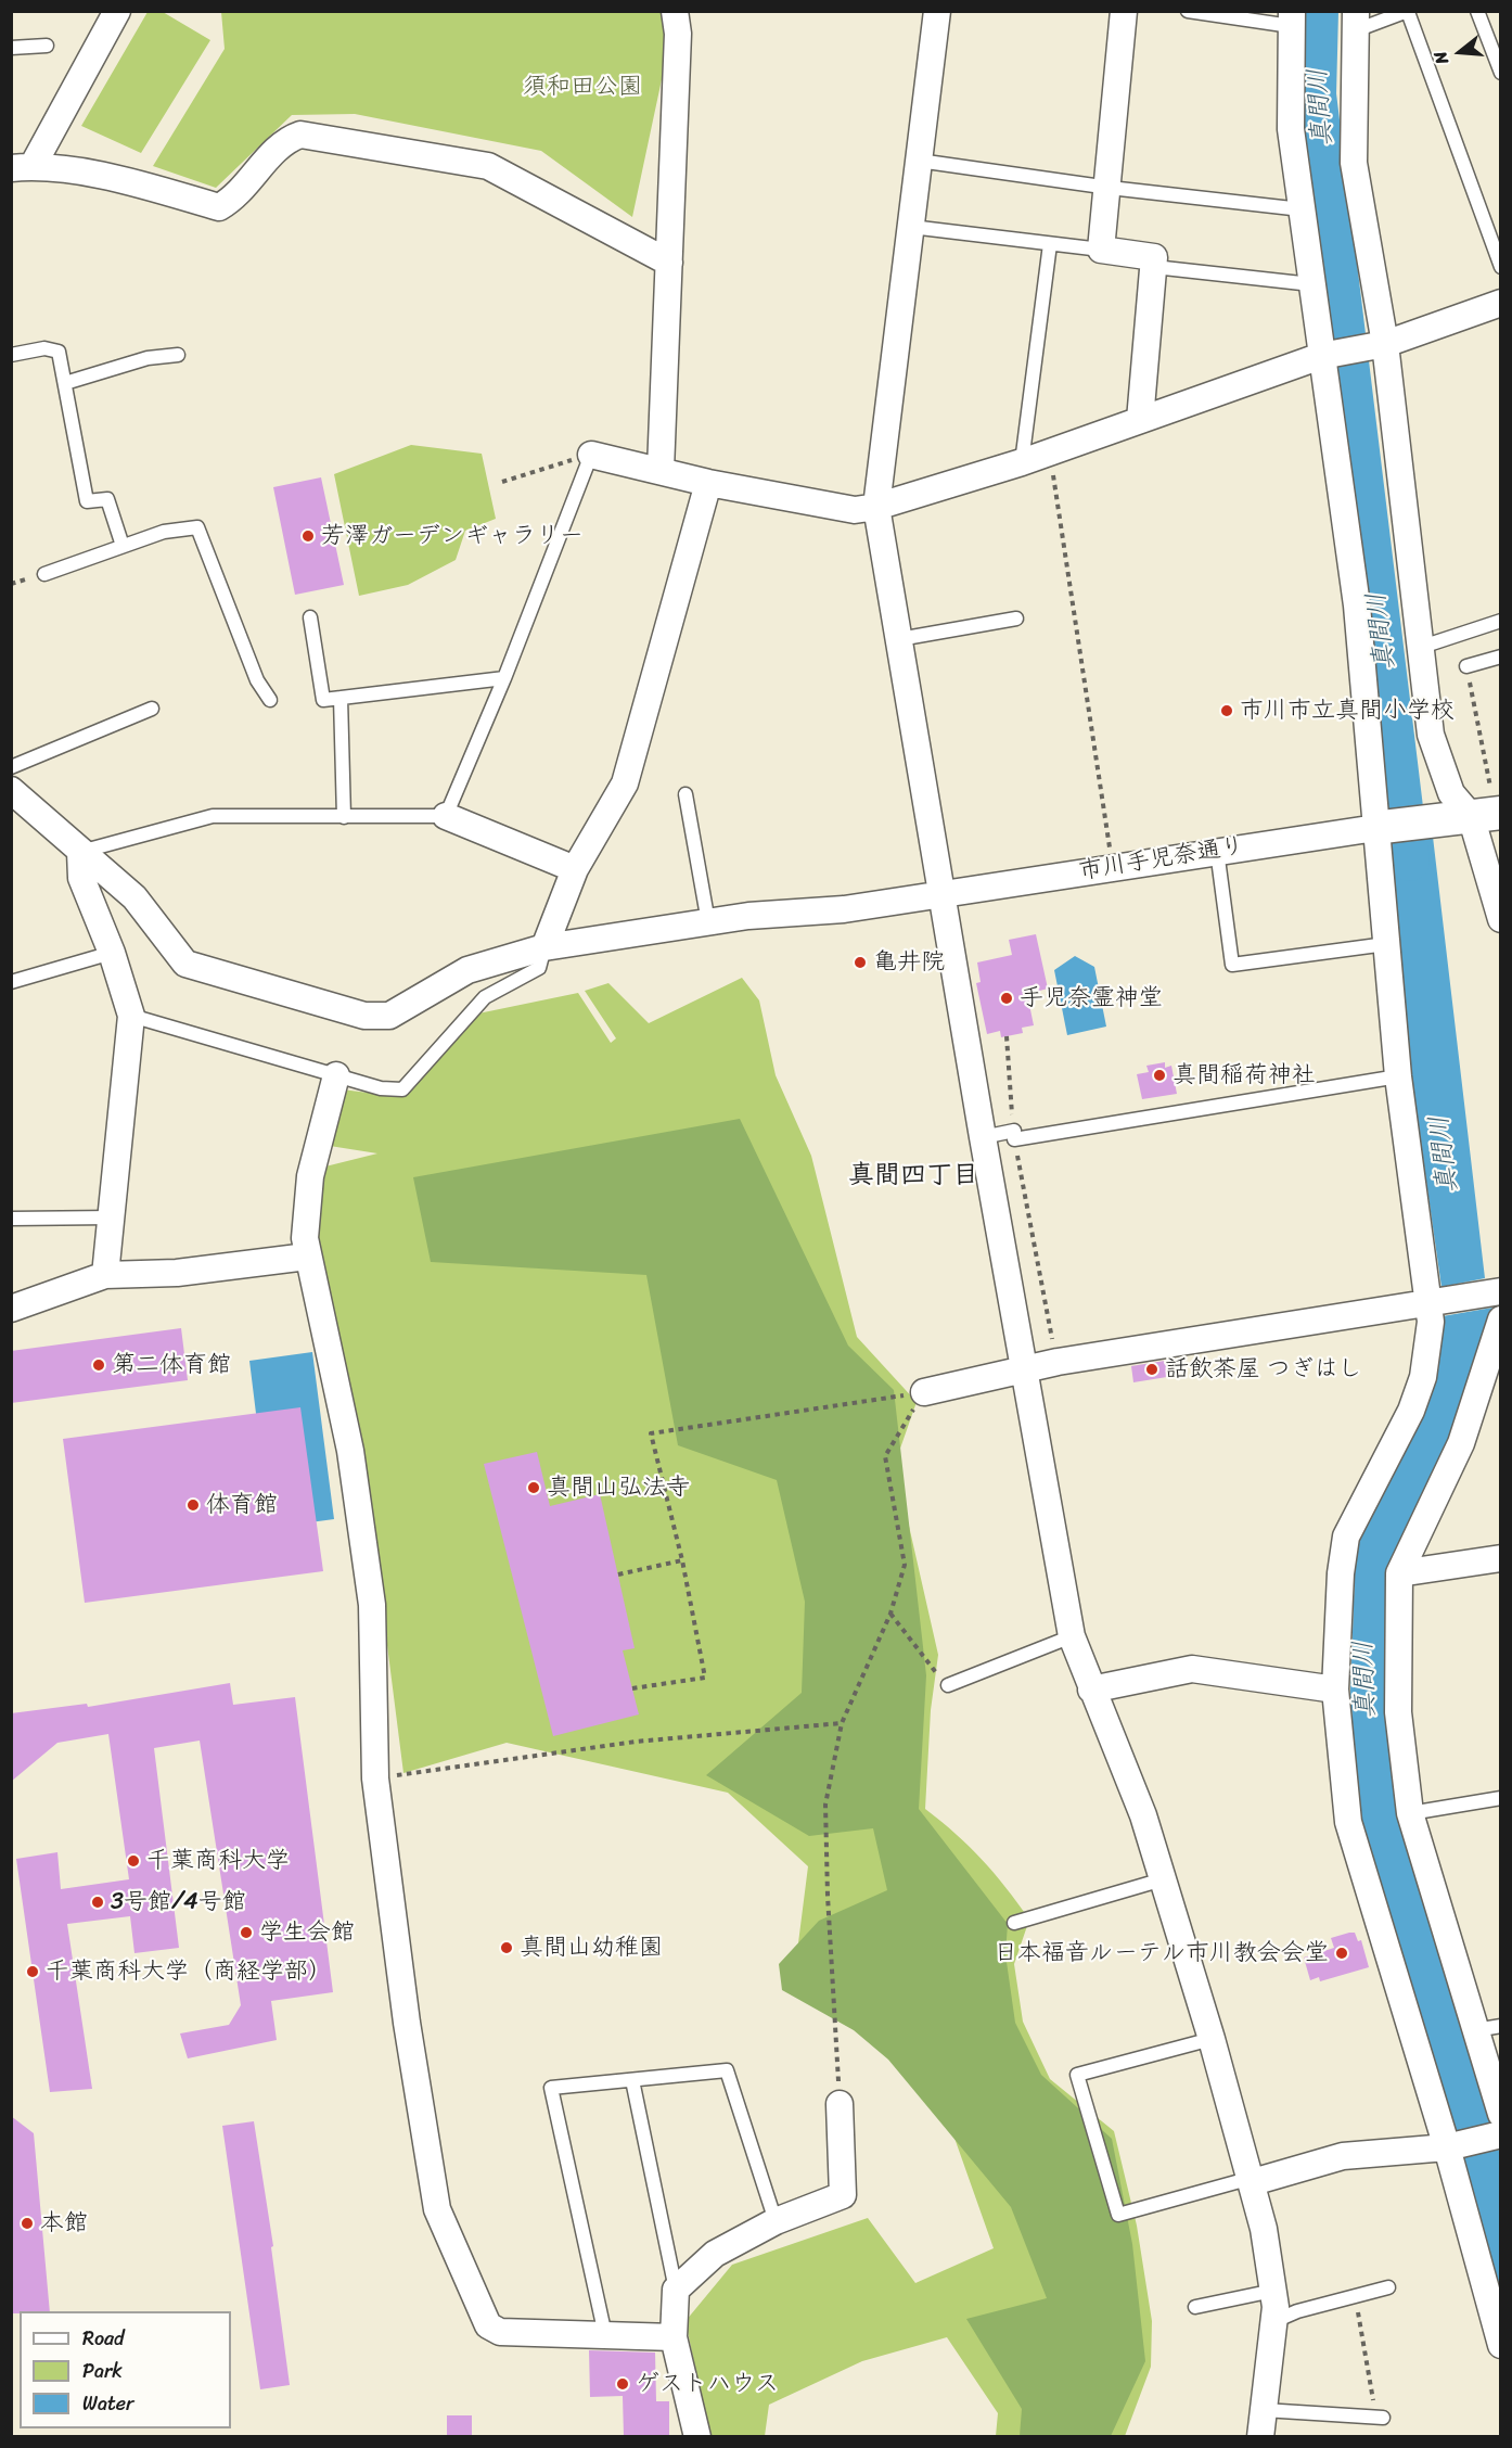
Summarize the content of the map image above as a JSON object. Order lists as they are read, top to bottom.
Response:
{
  "streets": {
    "street": ["市川手児奈通り"]
  },
  "districts": ["真間四丁目"],
  "water": ["真間川"],
  "parks": ["須和田公園"],
  "places": [
    "芳澤ガーデンギャラリー",
    "市川市立真間小学校",
    "亀井院",
    "手児奈霊神堂",
    "真間稲荷神社",
    "第二体育館",
    "話飲茶屋 つぎはし",
    "真間山弘法寺",
    "体育館",
    "千葉商科大学",
    "3号館/4号館",
    "学生会館",
    "真間山幼稚園",
    "日本福音ルーテル市川教会会堂",
    "千葉商科大学（商経学部）",
    "本館",
    "ゲストハウス"
  ],
  "legend": ["Road", "Park", "Water"],
  "north": "left"
}
